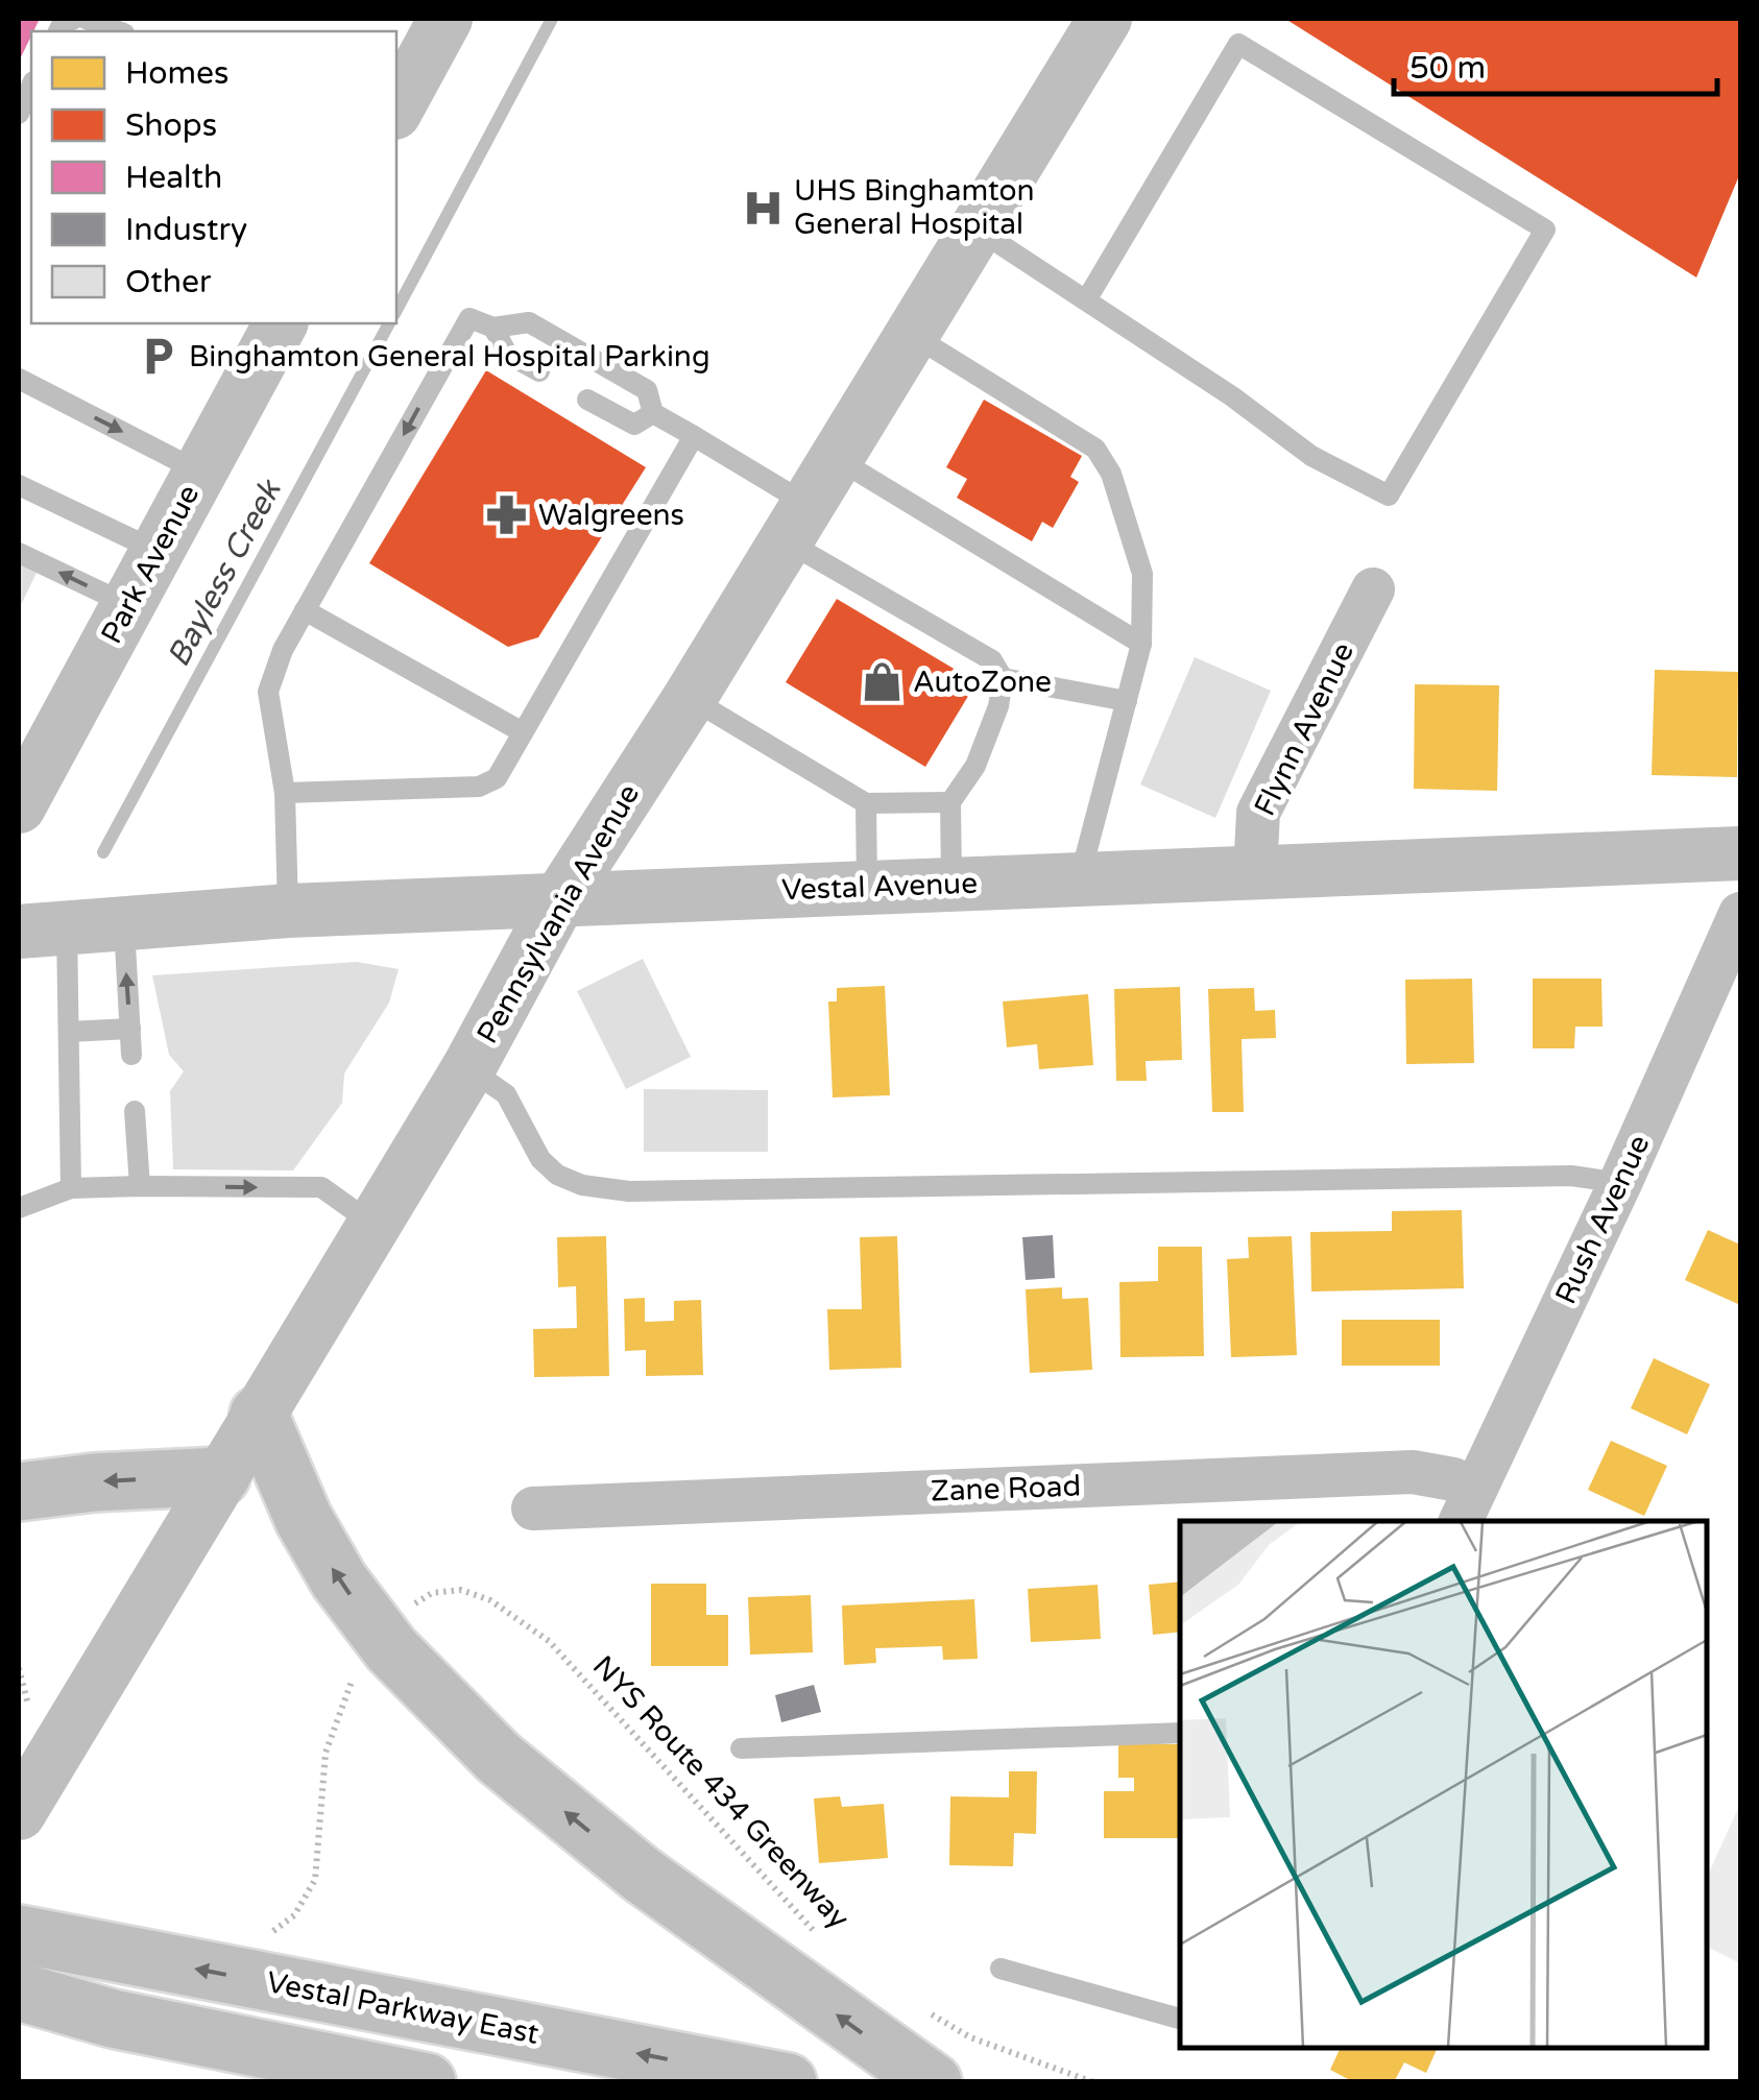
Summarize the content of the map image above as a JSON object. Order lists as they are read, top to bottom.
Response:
{
  "streets": {
    "main road": ["Vestal Parkway East"],
    "street": [
      "Park Avenue",
      "Flynn Avenue",
      "Vestal Avenue",
      "Pennsylvania Avenue",
      "Rush Avenue",
      "Zane Road"
    ],
    "path": ["NYS Route 434 Greenway"]
  },
  "crossings": [
    ["Flynn Avenue", "Vestal Avenue"],
    ["Vestal Avenue", "Pennsylvania Avenue"],
    ["Rush Avenue", "Zane Road"]
  ],
  "water": ["Bayless Creek"],
  "places": {
    "hospital": ["UHS Binghamton General Hospital"],
    "parking": ["Binghamton General Hospital Parking"],
    "pharmacy": ["Walgreens"],
    "shop": ["AutoZone"]
  },
  "legend": [
    "Homes",
    "Shops",
    "Health",
    "Industry",
    "Other"
  ],
  "scale_bar": "50 m"
}
